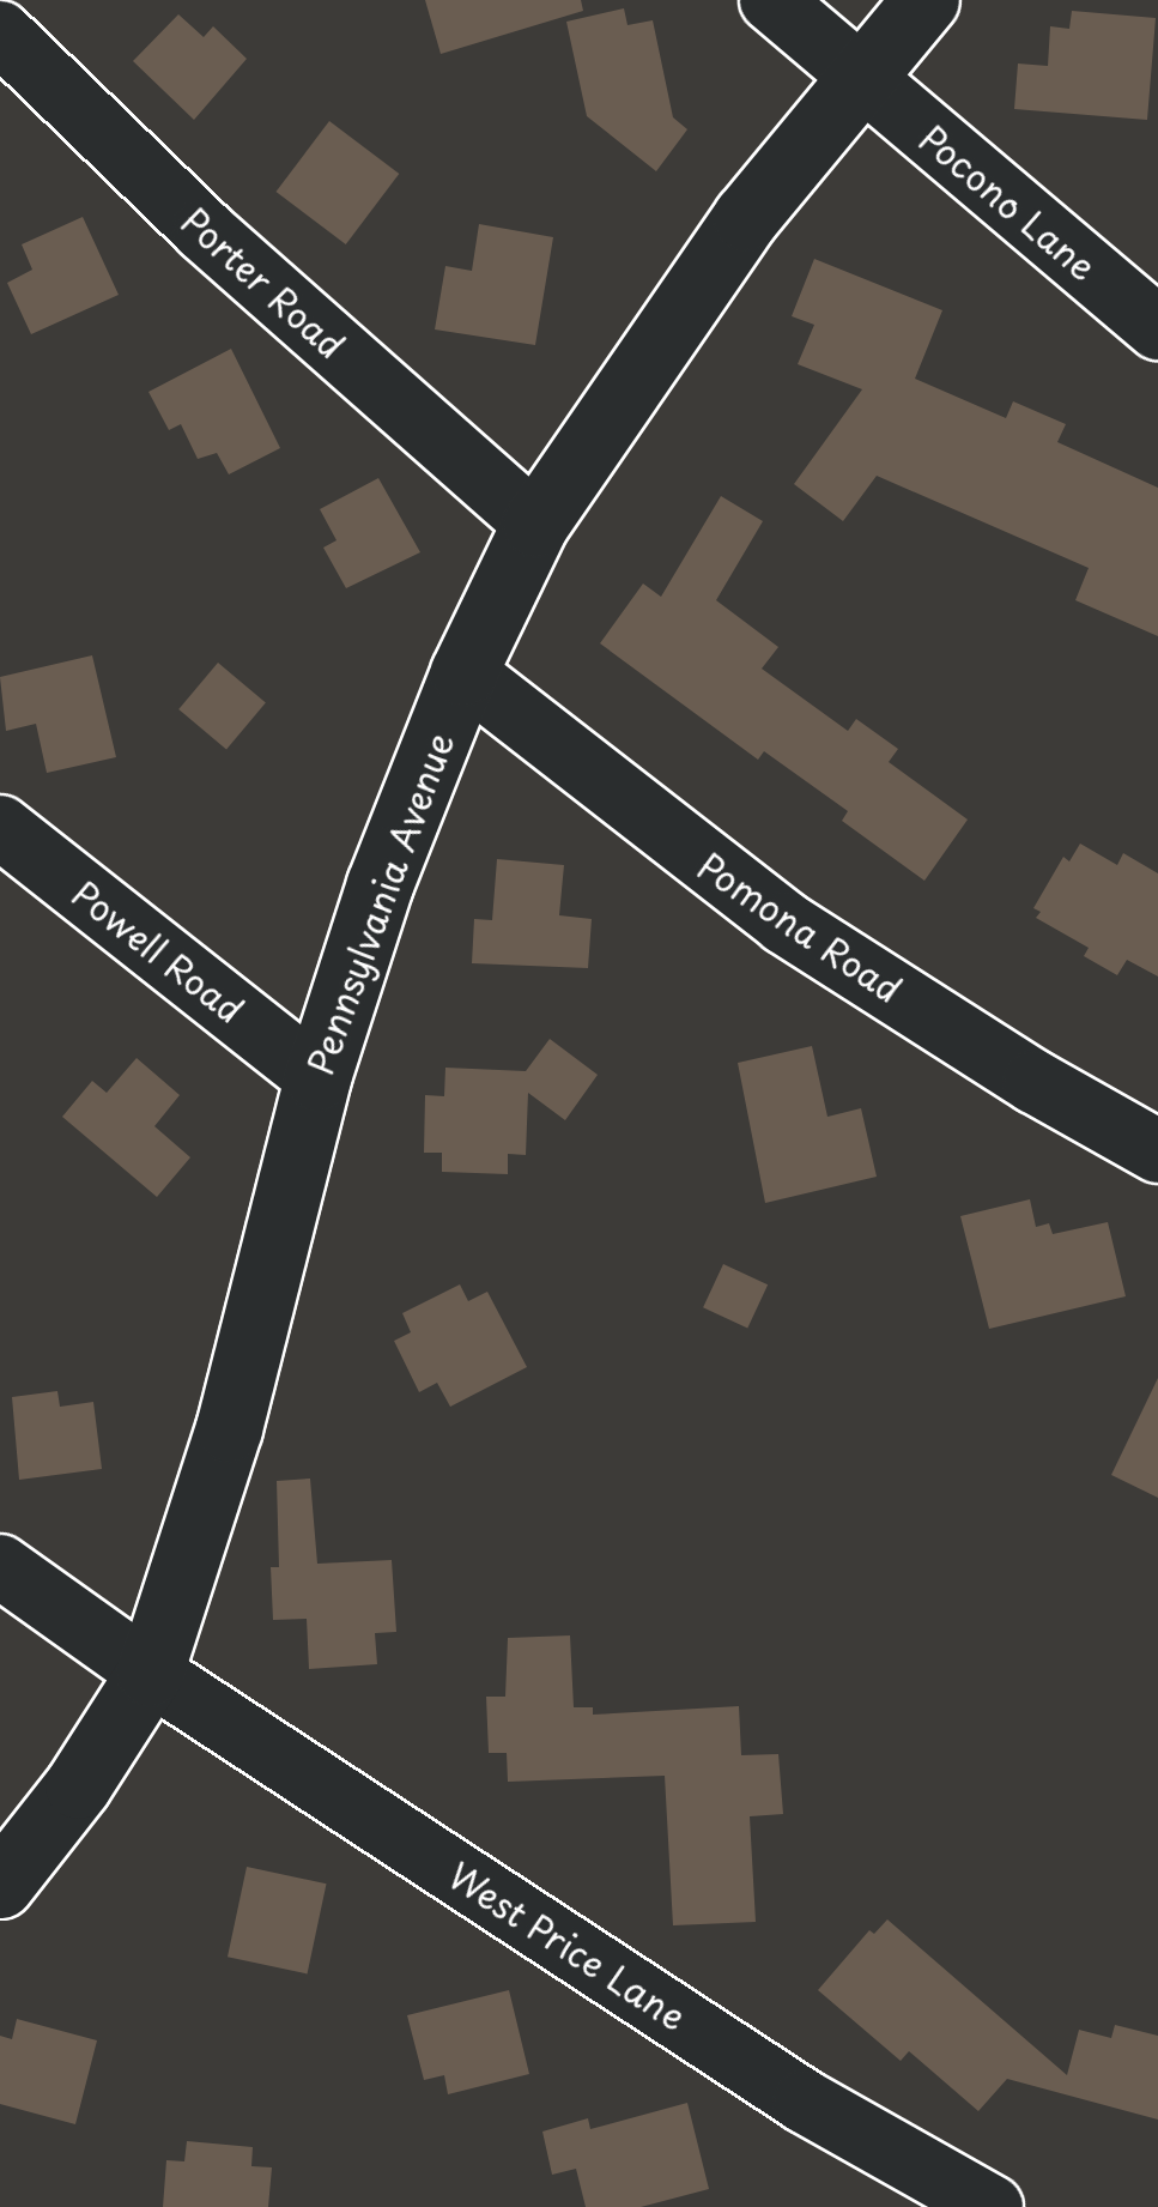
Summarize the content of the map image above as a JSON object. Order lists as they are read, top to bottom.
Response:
{
  "streets": {
    "street": [
      "Pocono Lane",
      "Porter Road",
      "Pennsylvania Avenue",
      "Pomona Road",
      "Powell Road",
      "West Price Lane"
    ]
  },
  "crossings": [
    ["Pocono Lane", "Pennsylvania Avenue"],
    ["Porter Road", "Pennsylvania Avenue"],
    ["Pennsylvania Avenue", "Pomona Road"],
    ["Pennsylvania Avenue", "Powell Road"],
    ["Pennsylvania Avenue", "West Price Lane"]
  ]
}
